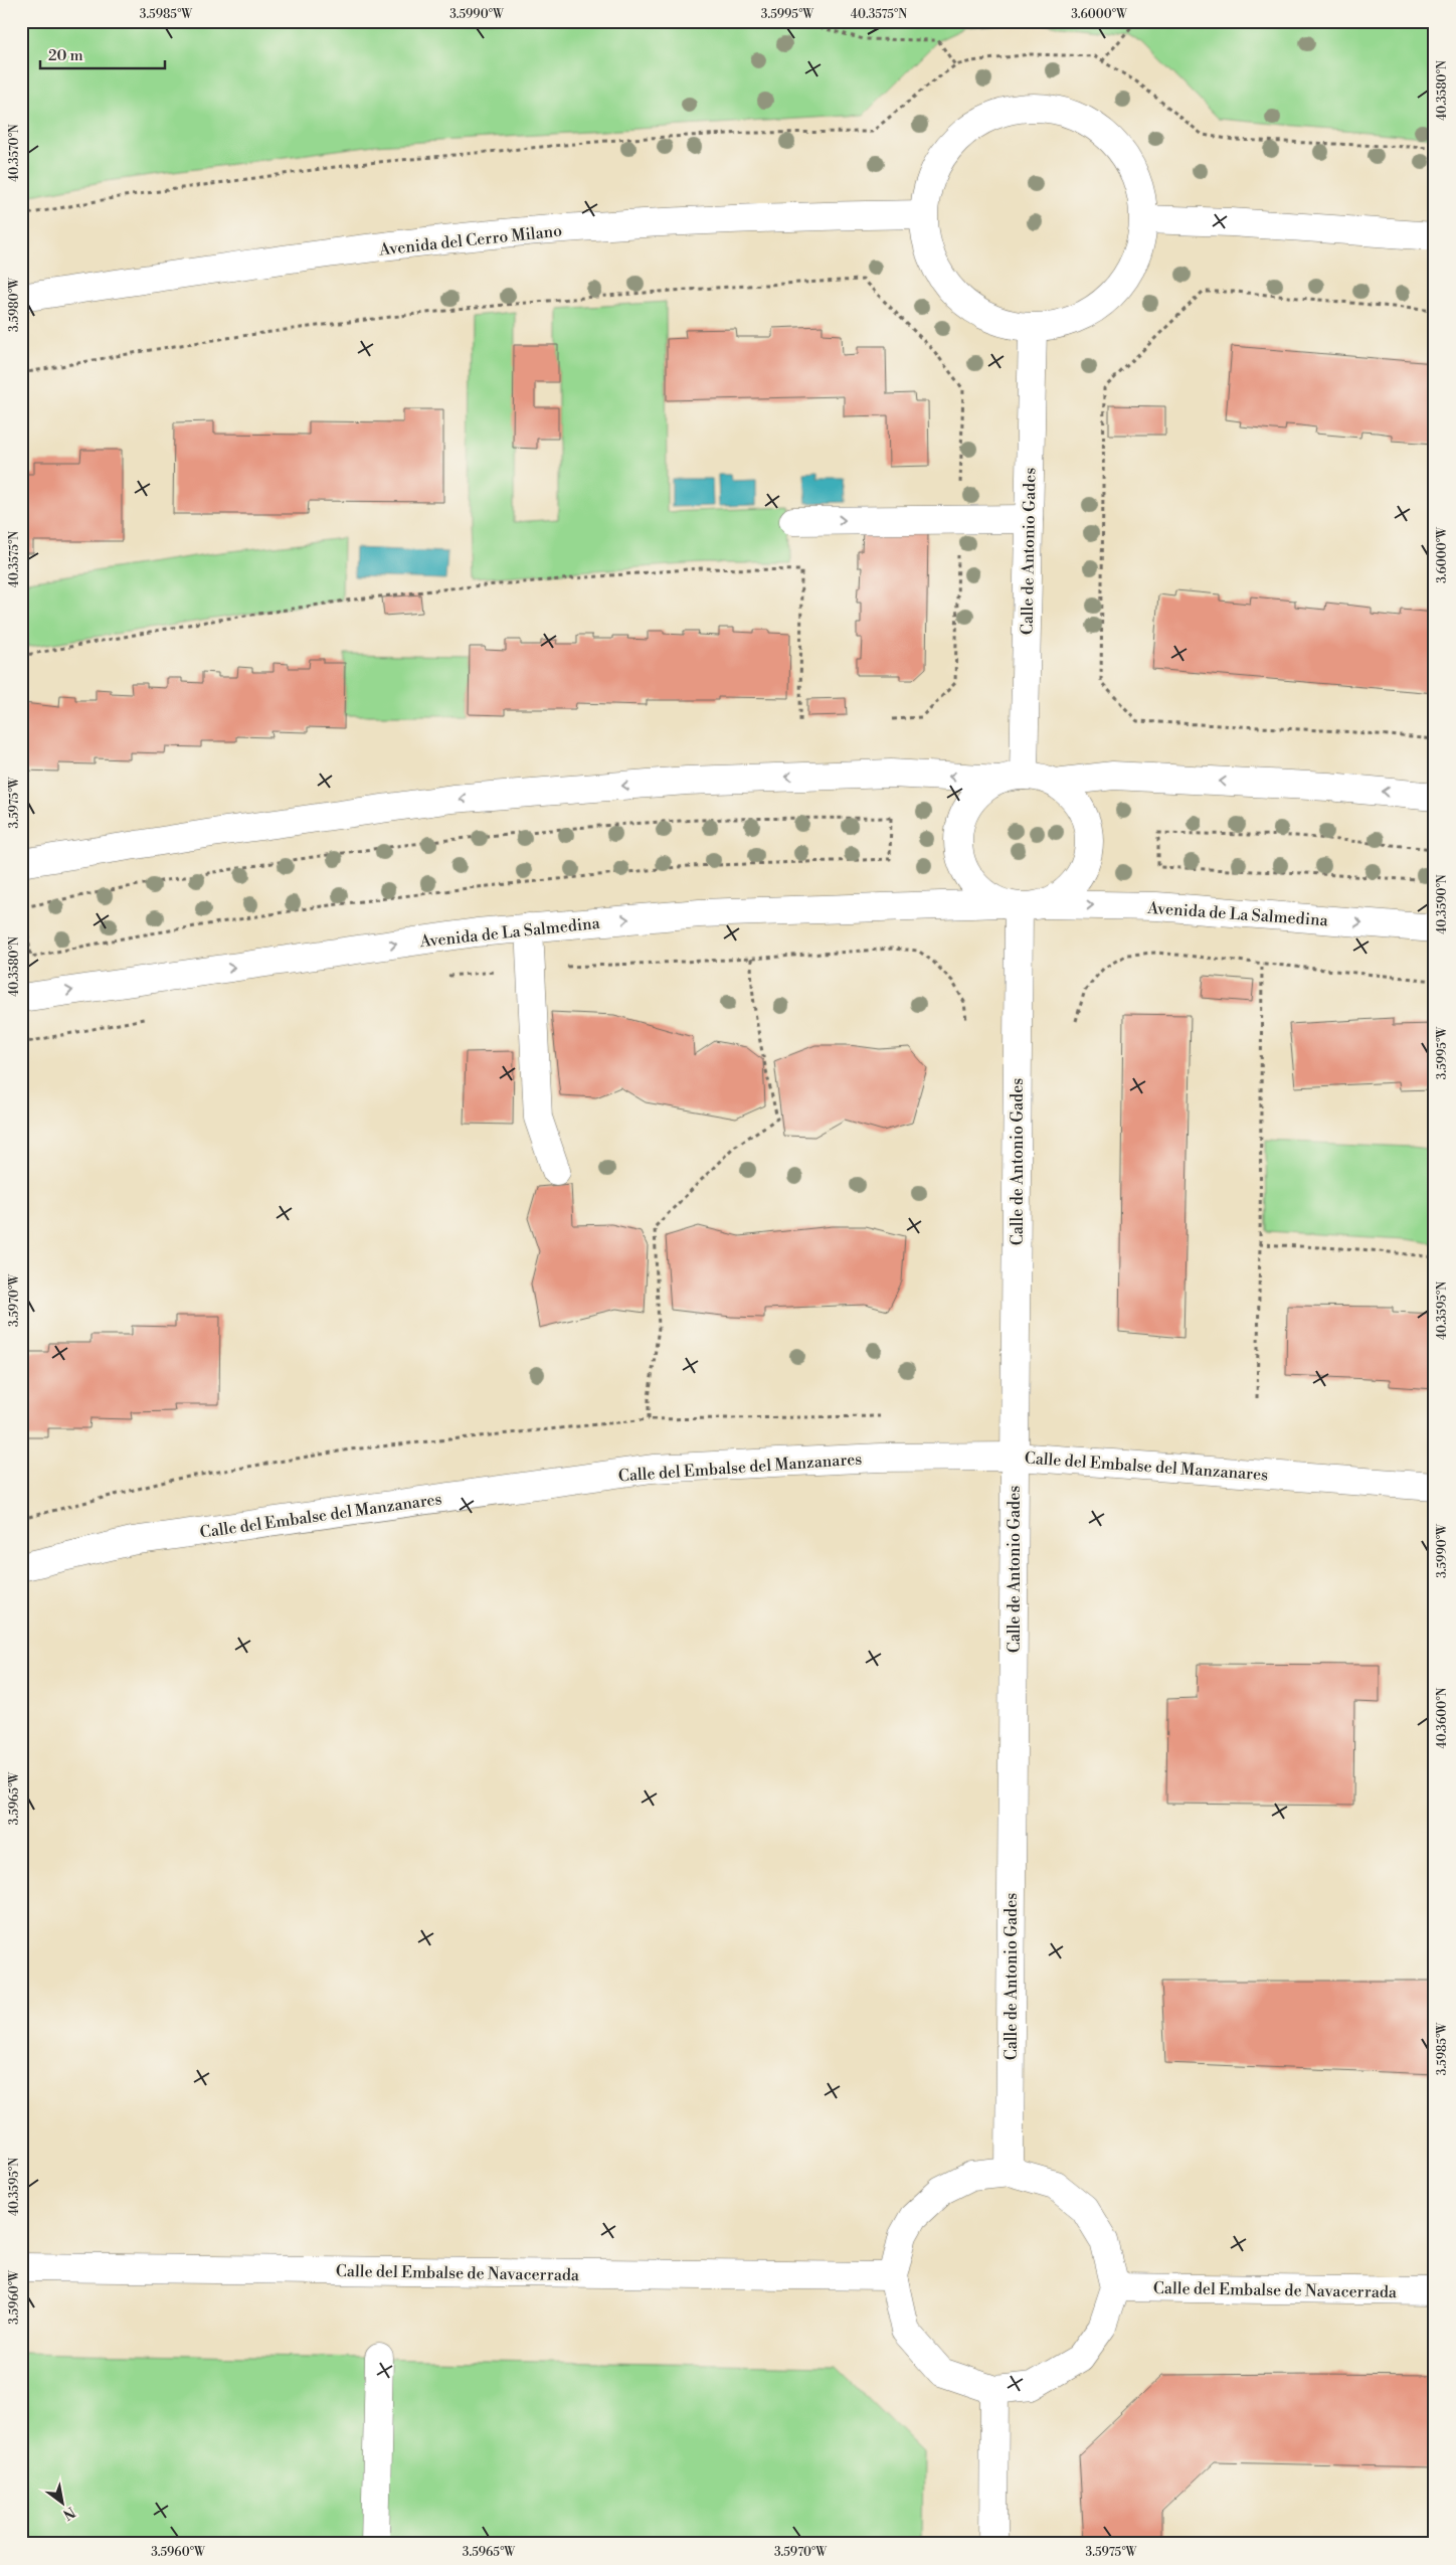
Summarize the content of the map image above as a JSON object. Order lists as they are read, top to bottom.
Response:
{
  "streets": {
    "street": [
      "Avenida del Cerro Milano",
      "Calle de Antonio Gades",
      "Avenida de La Salmedina",
      "Calle del Embalse del Manzanares",
      "Calle del Embalse de Navacerrada"
    ]
  },
  "crossings": [
    ["Calle de Antonio Gades", "Avenida de La Salmedina"],
    ["Calle de Antonio Gades", "Calle del Embalse del Manzanares"]
  ],
  "scale_bar": "20 m",
  "north": "bottom right",
  "coordinates": [
    "3.5985°W",
    "3.5990°W",
    "3.5995°W",
    "40.3575°N",
    "3.6000°W",
    "40.3580°N",
    "40.3570°N",
    "3.5980°W",
    "3.5975°W",
    "40.3590°N",
    "3.5970°W",
    "40.3595°N",
    "40.3600°N",
    "3.5965°W",
    "3.5960°W"
  ]
}
